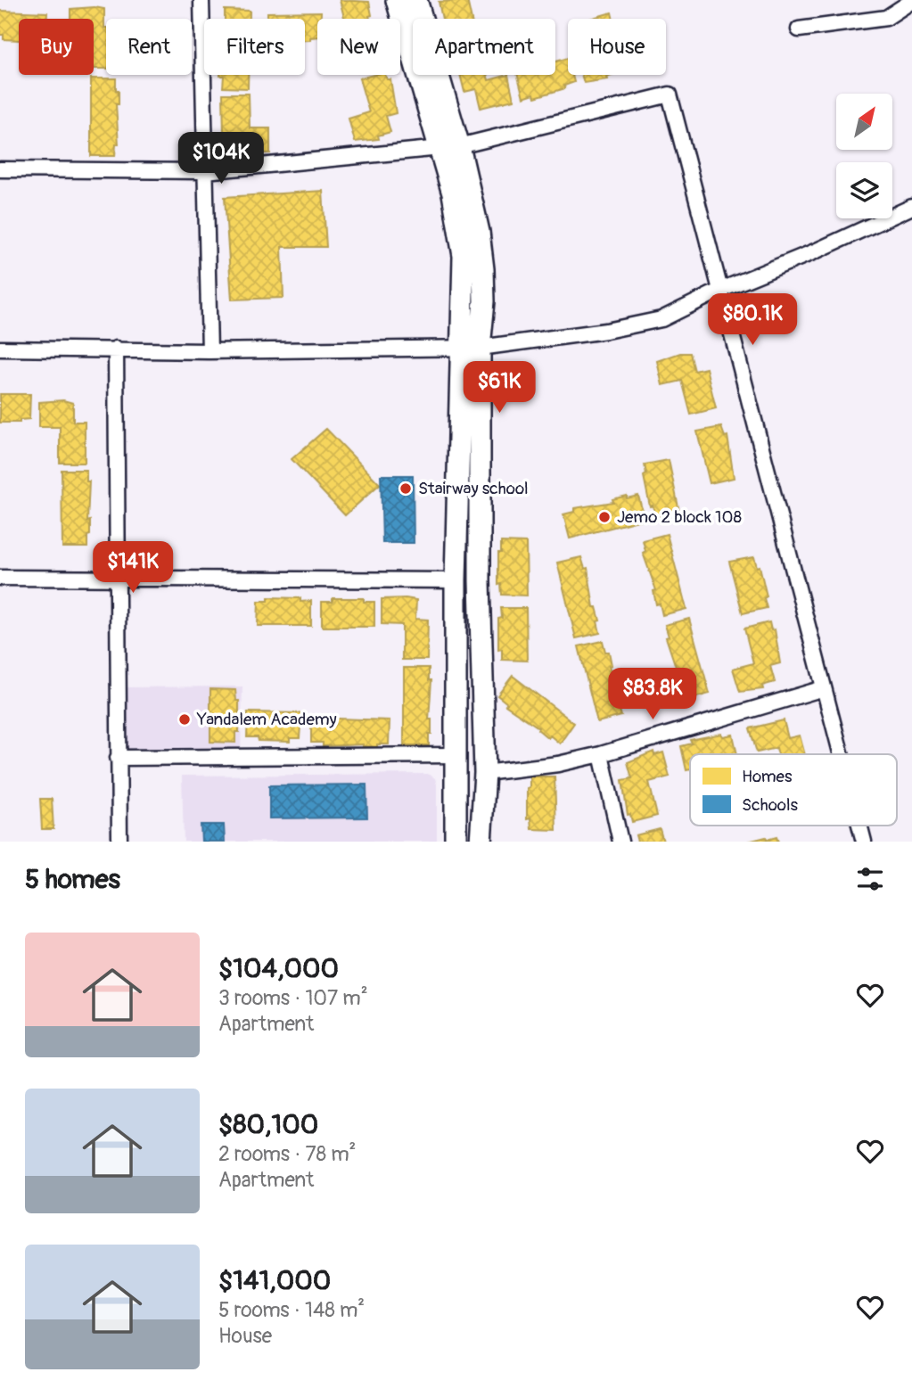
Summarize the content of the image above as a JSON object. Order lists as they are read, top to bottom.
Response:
{
  "places": ["Stairway school", "Jemo 2 block 108", "Yandalem Academy"],
  "legend": ["Homes", "Schools"],
  "north": "top right",
  "page": {
    "chip": [
      "Buy",
      "Rent",
      "Filters",
      "New",
      "Apartment",
      "House"
    ],
    "price": [
      "$104K",
      "$80.1K",
      "$61K",
      "$141K",
      "$83.8K"
    ],
    "heading": "5 homes",
    "list": [
      {
        "name": "$104,000",
        "note": "3 rooms · 107 m² · Apartment"
      },
      {
        "name": "$80,100",
        "note": "2 rooms · 78 m² · Apartment"
      },
      {
        "name": "$141,000",
        "note": "5 rooms · 148 m² · House"
      }
    ]
  }
}
